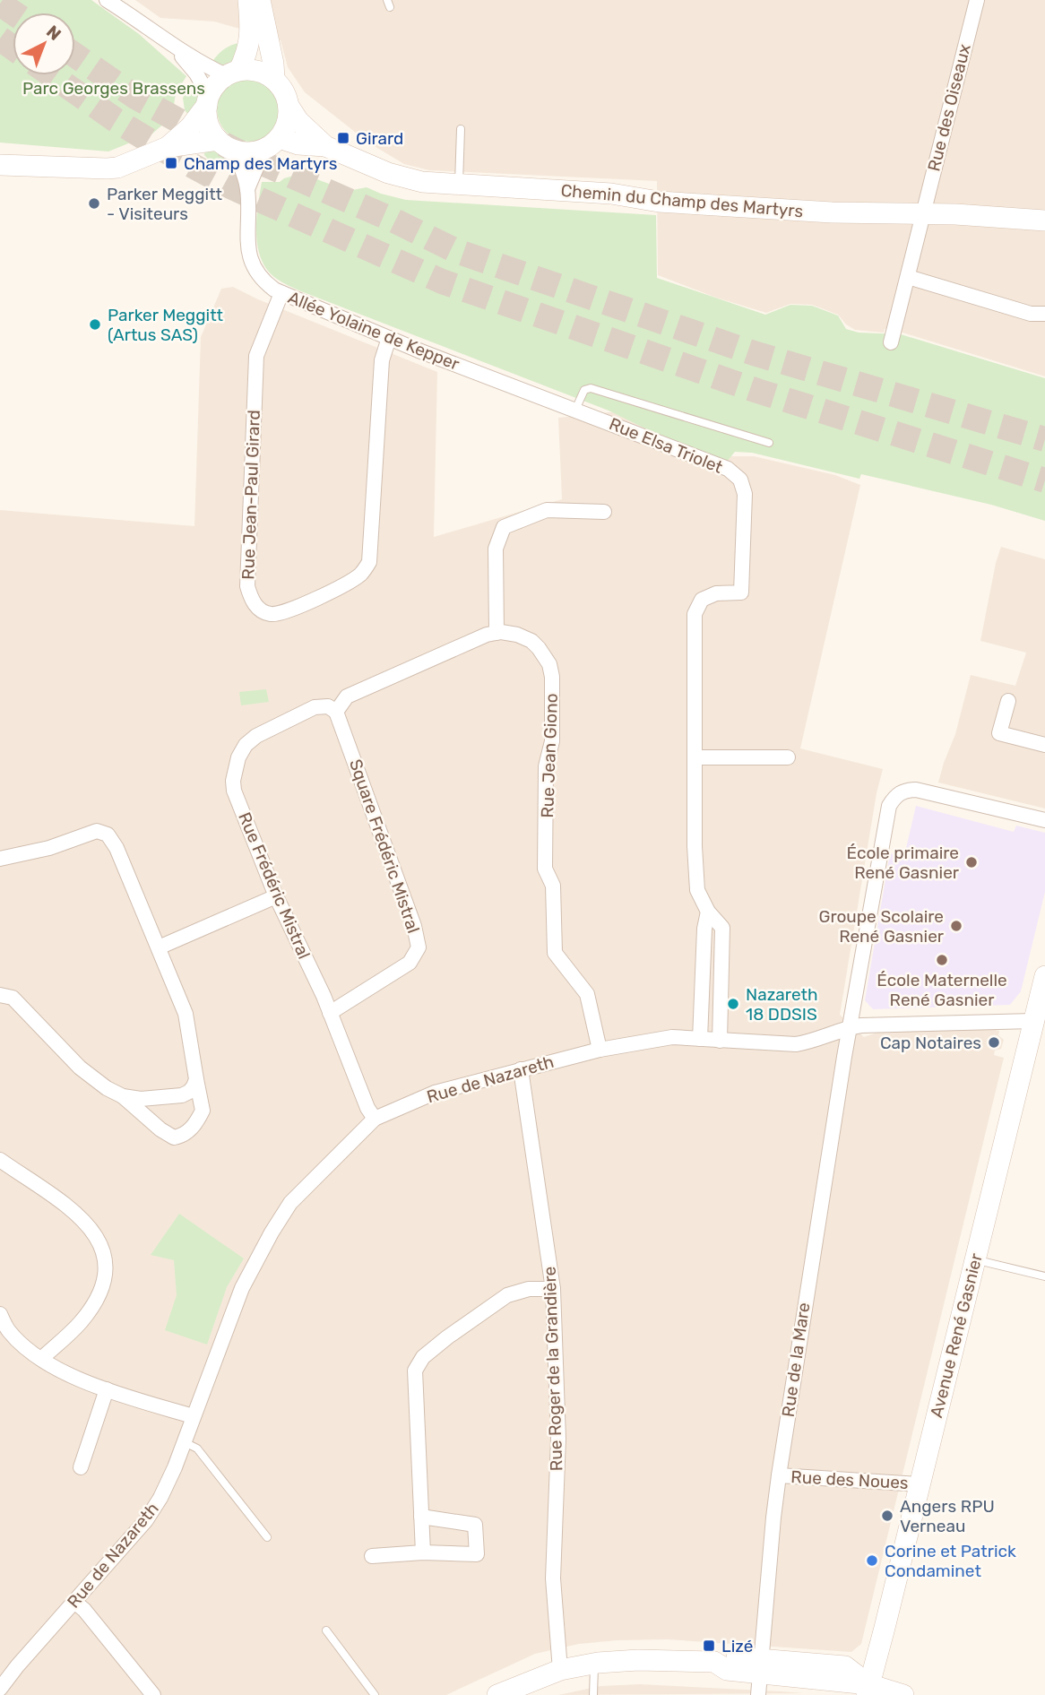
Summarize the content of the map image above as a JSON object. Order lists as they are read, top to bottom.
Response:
{
  "streets": {
    "street": [
      "Rue des Oiseaux",
      "Chemin du Champ des Martyrs",
      "Allée Yolaine de Kepper",
      "Rue Elsa Triolet",
      "Rue Jean-Paul Girard",
      "Rue Jean Giono",
      "Square Frédéric Mistral",
      "Rue Frédéric Mistral",
      "Rue de Nazareth",
      "Avenue René Gasnier",
      "Rue de la Mare",
      "Rue Roger de la Grandière",
      "Rue des Noues"
    ]
  },
  "crossings": [
    ["Rue des Oiseaux", "Chemin du Champ des Martyrs"],
    ["Chemin du Champ des Martyrs", "Allée Yolaine de Kepper"],
    ["Allée Yolaine de Kepper", "Rue Elsa Triolet"],
    ["Allée Yolaine de Kepper", "Rue Jean-Paul Girard"],
    ["Rue Elsa Triolet", "Rue de Nazareth"],
    ["Rue Jean Giono", "Rue de Nazareth"],
    ["Square Frédéric Mistral", "Rue Frédéric Mistral"],
    ["Rue Frédéric Mistral", "Rue de Nazareth"],
    ["Rue de Nazareth", "Avenue René Gasnier"],
    ["Rue de Nazareth", "Rue de la Mare"],
    ["Rue de Nazareth", "Rue Roger de la Grandière"],
    ["Avenue René Gasnier", "Rue des Noues"],
    ["Rue de la Mare", "Rue des Noues"]
  ],
  "parks": ["Parc Georges Brassens"],
  "places": {
    "transit": ["Girard", "Champ des Martyrs", "Lizé"],
    "other": [
      "Parker Meggitt - Visiteurs",
      "Parker Meggitt (Artus SAS)",
      "École primaire René Gasnier",
      "Groupe Scolaire René Gasnier",
      "École Maternelle René Gasnier",
      "Nazareth 18 DDSIS",
      "Cap Notaires",
      "Angers RPU Verneau",
      "Corine et Patrick Condaminet"
    ]
  },
  "north": "top right"
}
